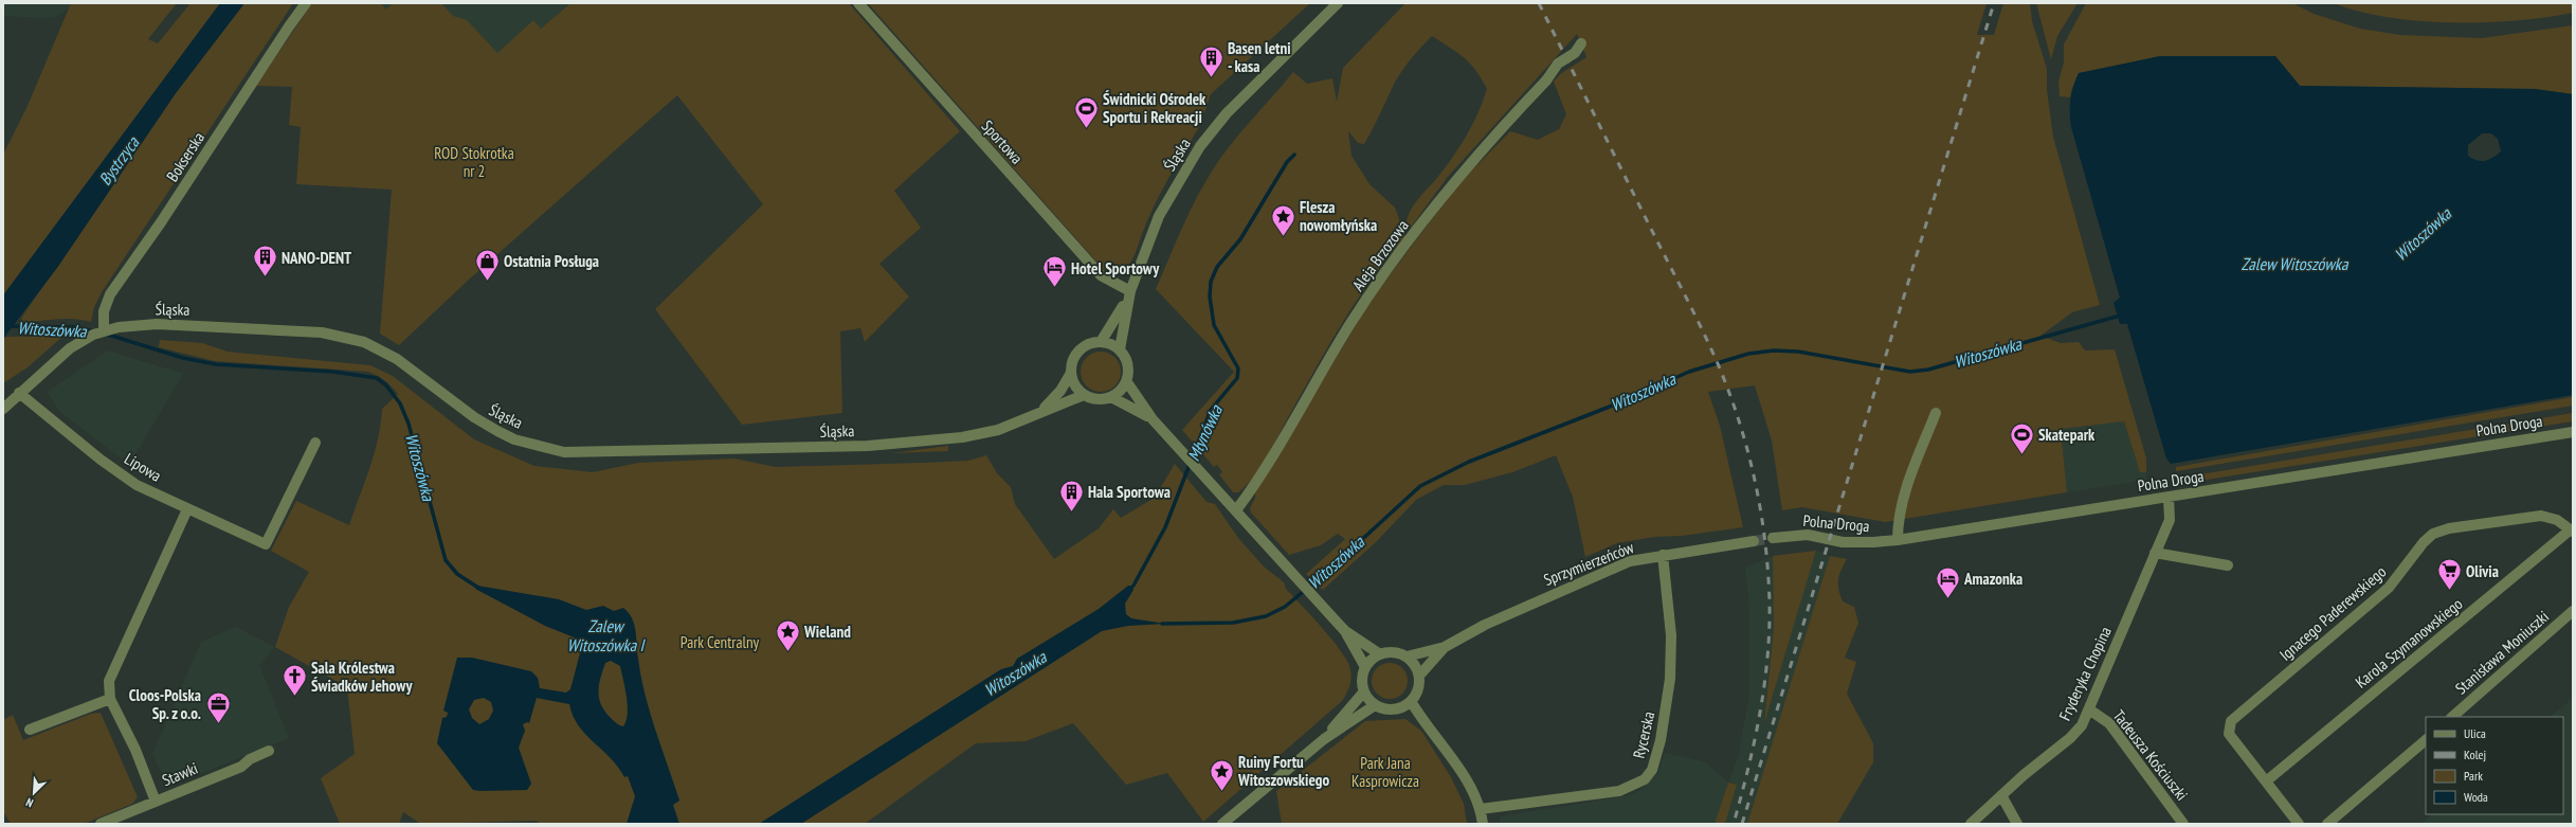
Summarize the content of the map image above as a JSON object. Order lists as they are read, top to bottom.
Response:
{
  "streets": {
    "street": [
      "Sportowa",
      "Śląska",
      "Bokserska",
      "Aleja Brzozowa",
      "Polna Droga",
      "Lipowa",
      "Sprzymierzeńców",
      "Ignacego Paderewskiego",
      "Karola Szymanowskiego",
      "Stanisława Moniuszki",
      "Fryderyka Chopina",
      "Rycerska",
      "Tadeusza Kościuszki",
      "Stawki"
    ]
  },
  "crossings": [
    ["Sportowa", "Śląska"],
    ["Śląska", "Bokserska"],
    ["Śląska", "Lipowa"],
    ["Polna Droga", "Fryderyka Chopina"],
    ["Sprzymierzeńców", "Rycerska"],
    ["Ignacego Paderewskiego", "Karola Szymanowskiego"],
    ["Fryderyka Chopina", "Tadeusza Kościuszki"]
  ],
  "water": [
    "Bystrzyca",
    "Witoszówka",
    "Zalew Witoszówka",
    "Młynówka",
    "Zalew Witoszówka I"
  ],
  "parks": ["ROD Stokrotka nr 2", "Park Centralny", "Park Jana Kasprowicza"],
  "places": {
    "building": ["Basen letni - kasa", "NANO-DENT", "Hala Sportowa"],
    "sports": ["Świdnicki Ośrodek Sportu i Rekreacji", "Skatepark"],
    "place": ["Flesza nowomłyńska", "Wieland", "Ruiny Fortu Witoszowskiego"],
    "shop": ["Ostatnia Posługa"],
    "hotel": ["Hotel Sportowy", "Amazonka"],
    "supermarket": ["Olivia"],
    "church": ["Sala Królestwa Świadków Jehowy"],
    "office": ["Cloos-Polska Sp. z o.o."]
  },
  "legend": [
    "Ulica",
    "Kolej",
    "Park",
    "Woda"
  ],
  "north": "bottom left"
}
